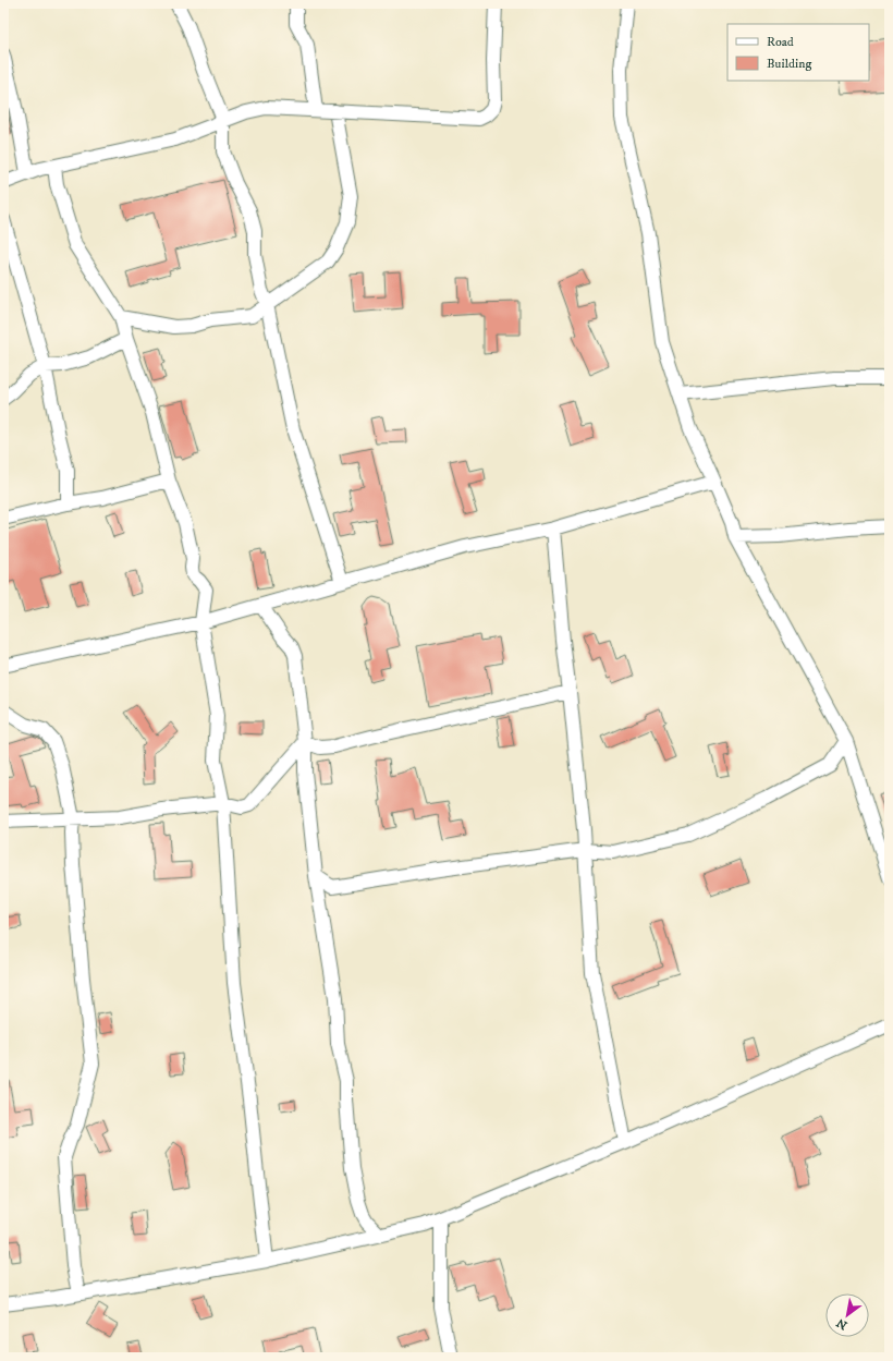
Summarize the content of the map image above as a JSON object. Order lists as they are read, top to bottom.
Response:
{
  "legend": ["Road", "Building"],
  "north": "bottom left"
}
